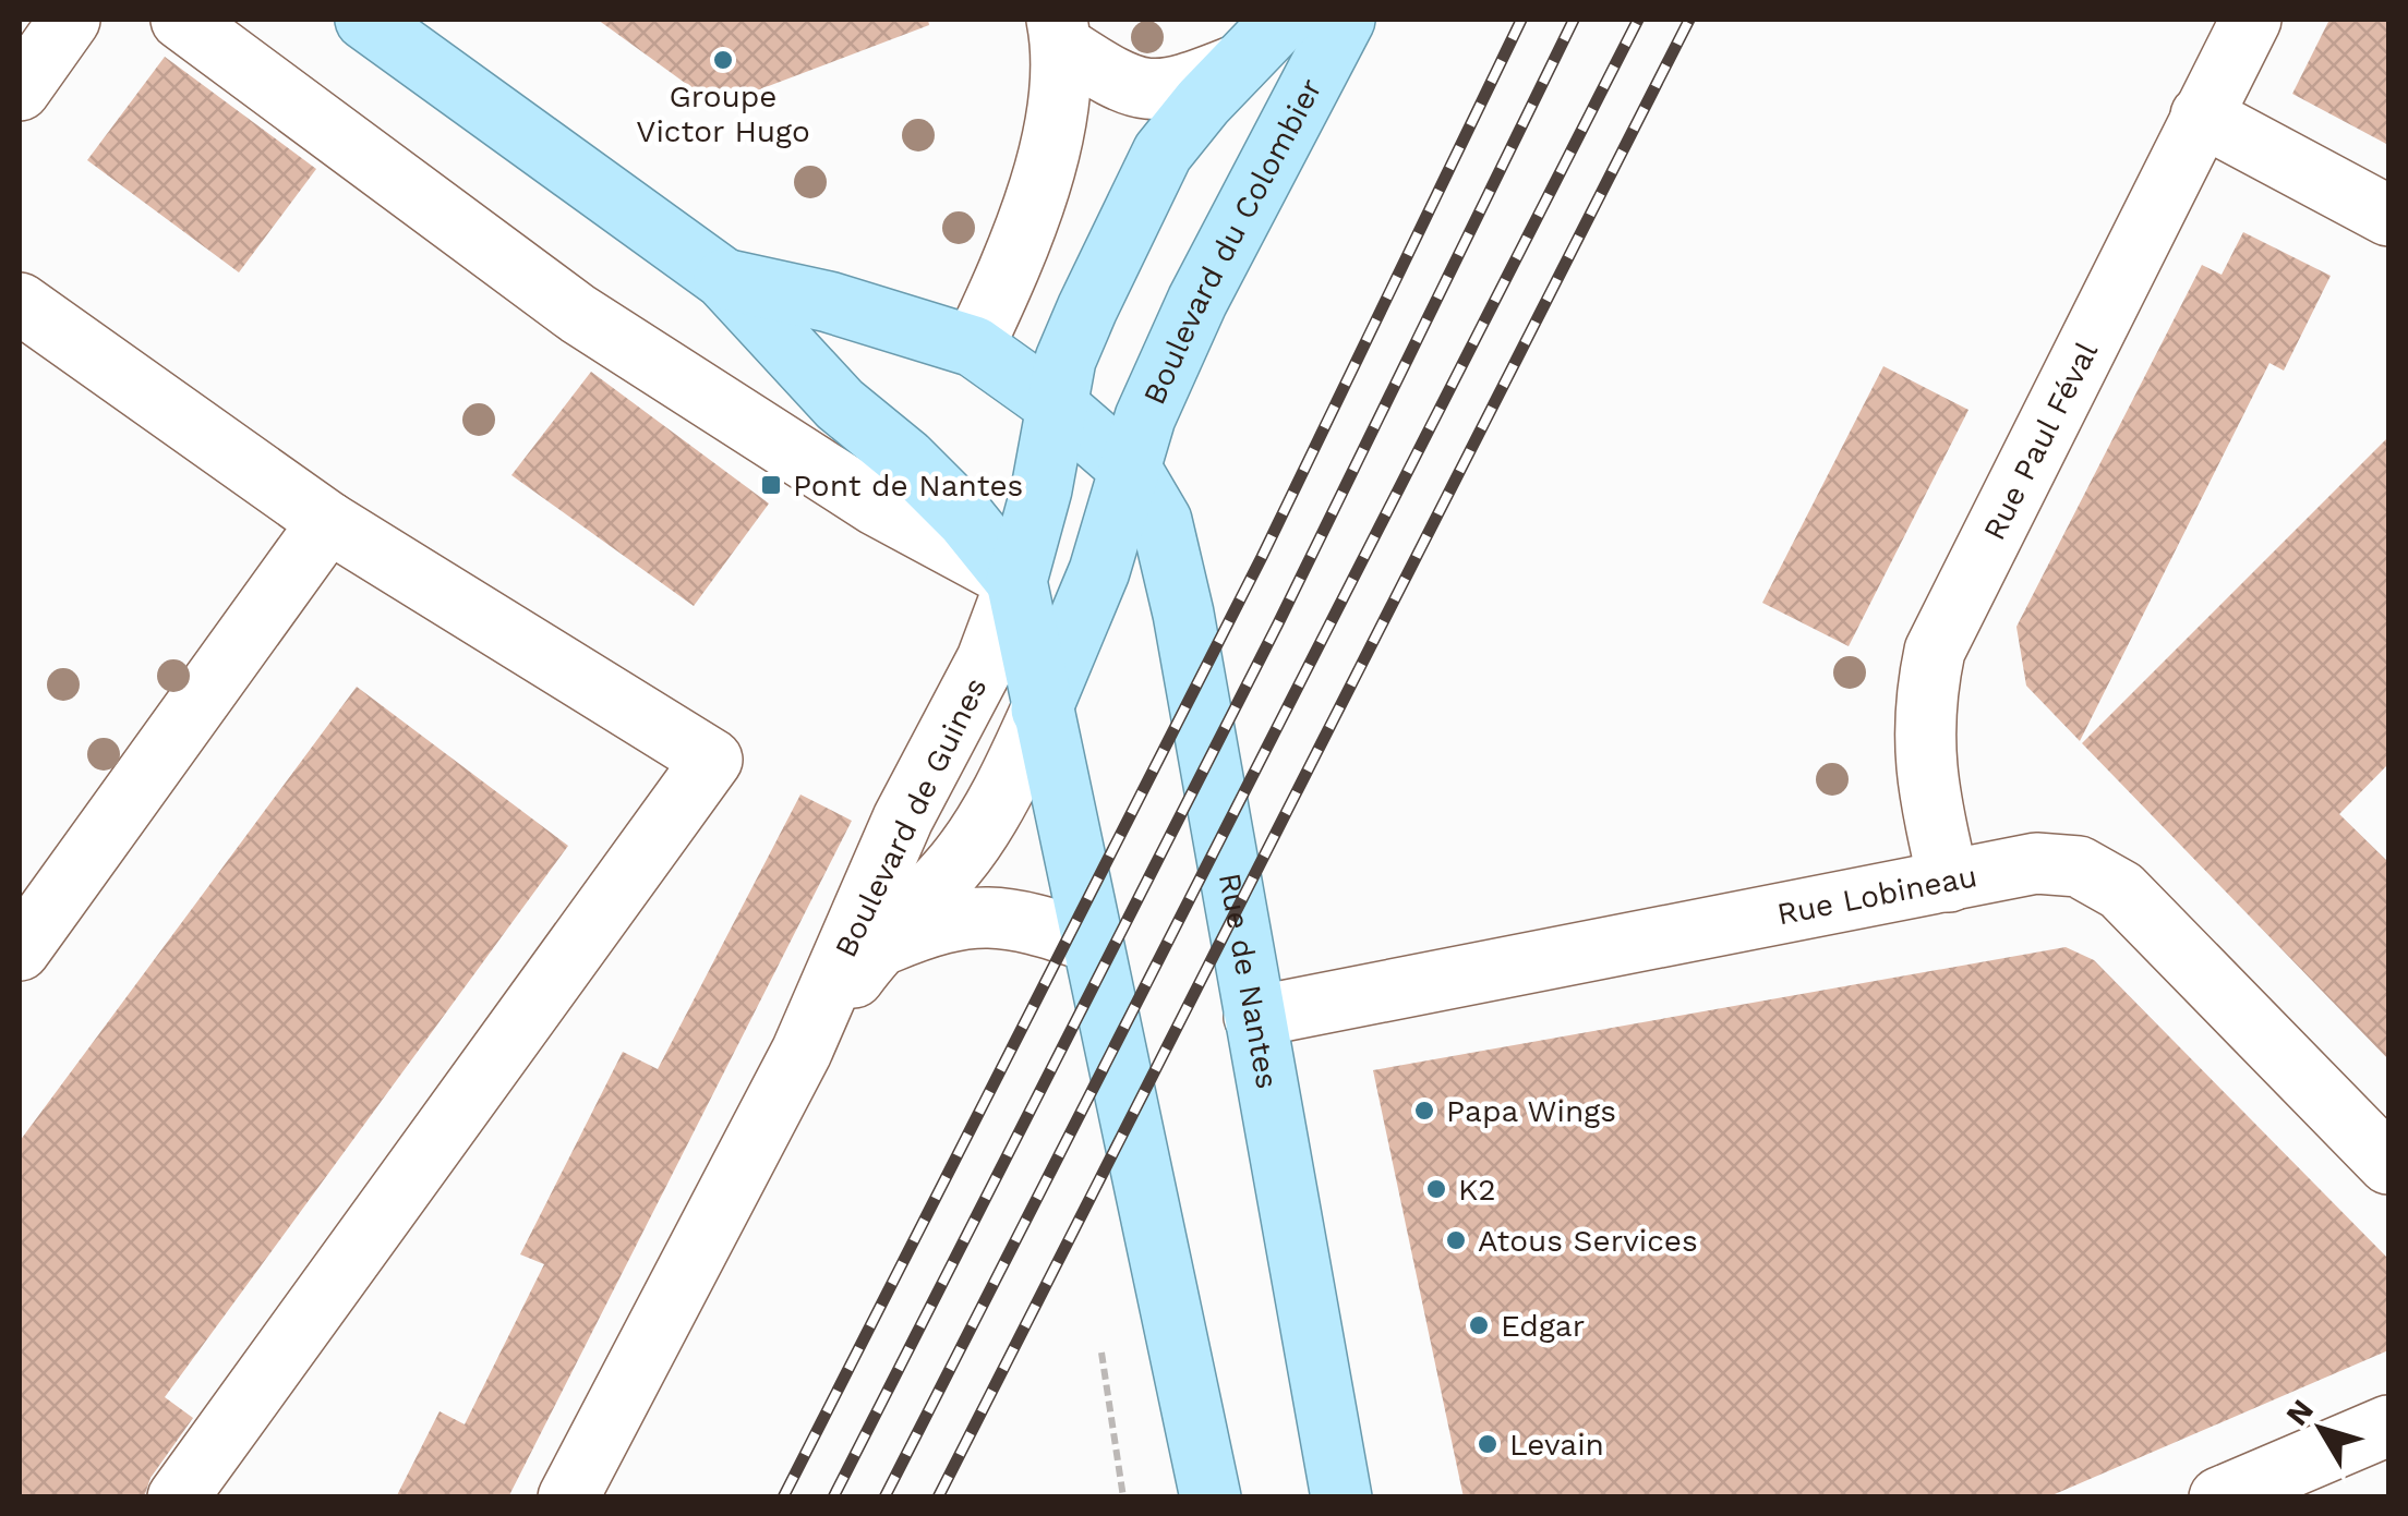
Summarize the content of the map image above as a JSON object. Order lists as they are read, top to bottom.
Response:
{
  "streets": {
    "main road": ["Boulevard du Colombier", "Rue de Nantes"],
    "street": ["Rue Paul Féval", "Boulevard de Guines", "Rue Lobineau"]
  },
  "crossings": [
    ["Boulevard du Colombier", "Boulevard de Guines"],
    ["Boulevard du Colombier", "Rue de Nantes"],
    ["Rue Paul Féval", "Rue Lobineau"],
    ["Rue Lobineau", "Rue de Nantes"]
  ],
  "places": {
    "other": [
      "Groupe Victor Hugo",
      "Papa Wings",
      "K2",
      "Atous Services",
      "Edgar",
      "Levain"
    ],
    "transit": ["Pont de Nantes"]
  },
  "north": "top left"
}
